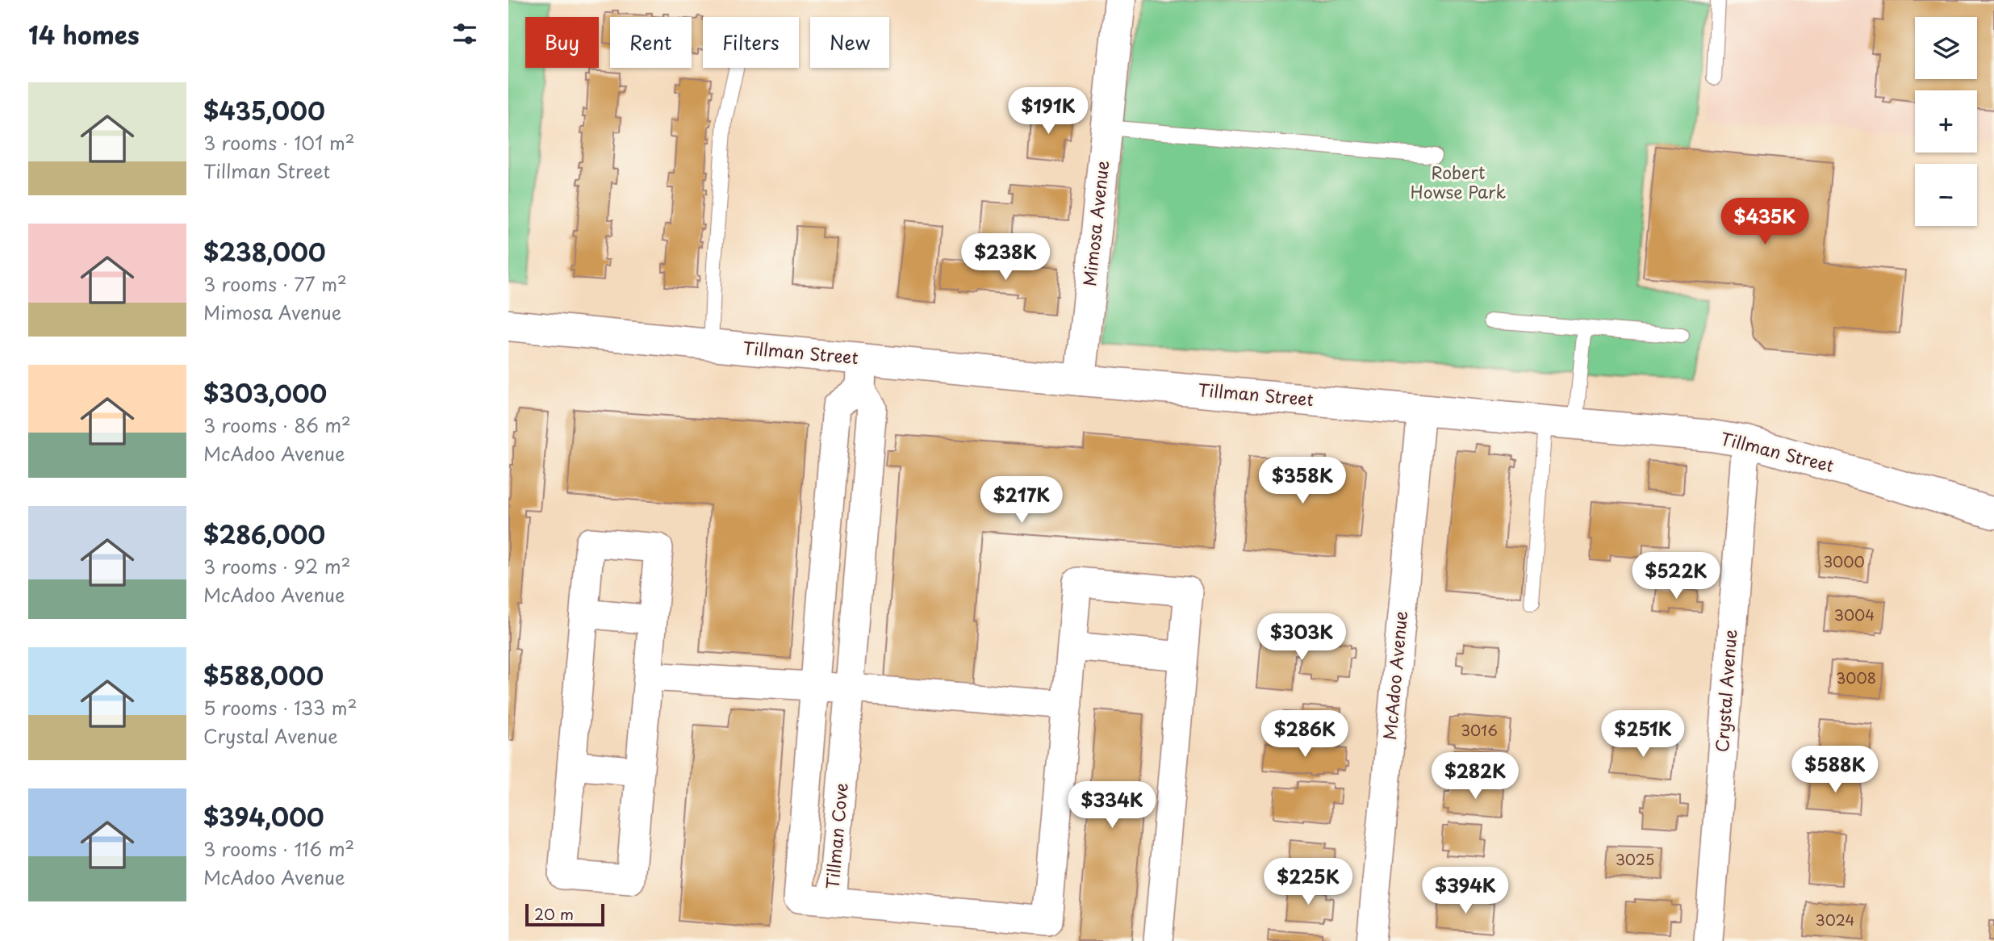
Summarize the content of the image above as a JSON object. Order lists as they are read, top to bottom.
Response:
{
  "streets": {
    "main road": ["Mimosa Avenue", "Tillman Street"],
    "street": ["McAdoo Avenue", "Crystal Avenue", "Tillman Cove"]
  },
  "crossings": [
    ["Mimosa Avenue", "Tillman Street"],
    ["Tillman Street", "McAdoo Avenue"],
    ["Tillman Street", "Crystal Avenue"],
    ["Tillman Street", "Tillman Cove"]
  ],
  "parks": ["Robert Howse Park"],
  "house_numbers": [
    "3000",
    "3004",
    "3008",
    "3016",
    "3025",
    "3024"
  ],
  "scale_bar": "20 m",
  "page": {
    "heading": "14 homes",
    "map_buttons": ["+", "−"],
    "chip": [
      "Buy",
      "Rent",
      "Filters",
      "New"
    ],
    "list": [
      {
        "name": "$435,000",
        "note": "3 rooms · 101 m² · Tillman Street"
      },
      {
        "name": "$238,000",
        "note": "3 rooms · 77 m² · Mimosa Avenue"
      },
      {
        "name": "$303,000",
        "note": "3 rooms · 86 m² · McAdoo Avenue"
      },
      {
        "name": "$286,000",
        "note": "3 rooms · 92 m² · McAdoo Avenue"
      },
      {
        "name": "$588,000",
        "note": "5 rooms · 133 m² · Crystal Avenue"
      },
      {
        "name": "$394,000",
        "note": "3 rooms · 116 m² · McAdoo Avenue"
      }
    ],
    "price": [
      "$191K",
      "$435K",
      "$238K",
      "$358K",
      "$217K",
      "$522K",
      "$303K",
      "$286K",
      "$251K",
      "$588K",
      "$282K",
      "$334K",
      "$225K",
      "$394K"
    ],
    "scale": "20 m"
  }
}
